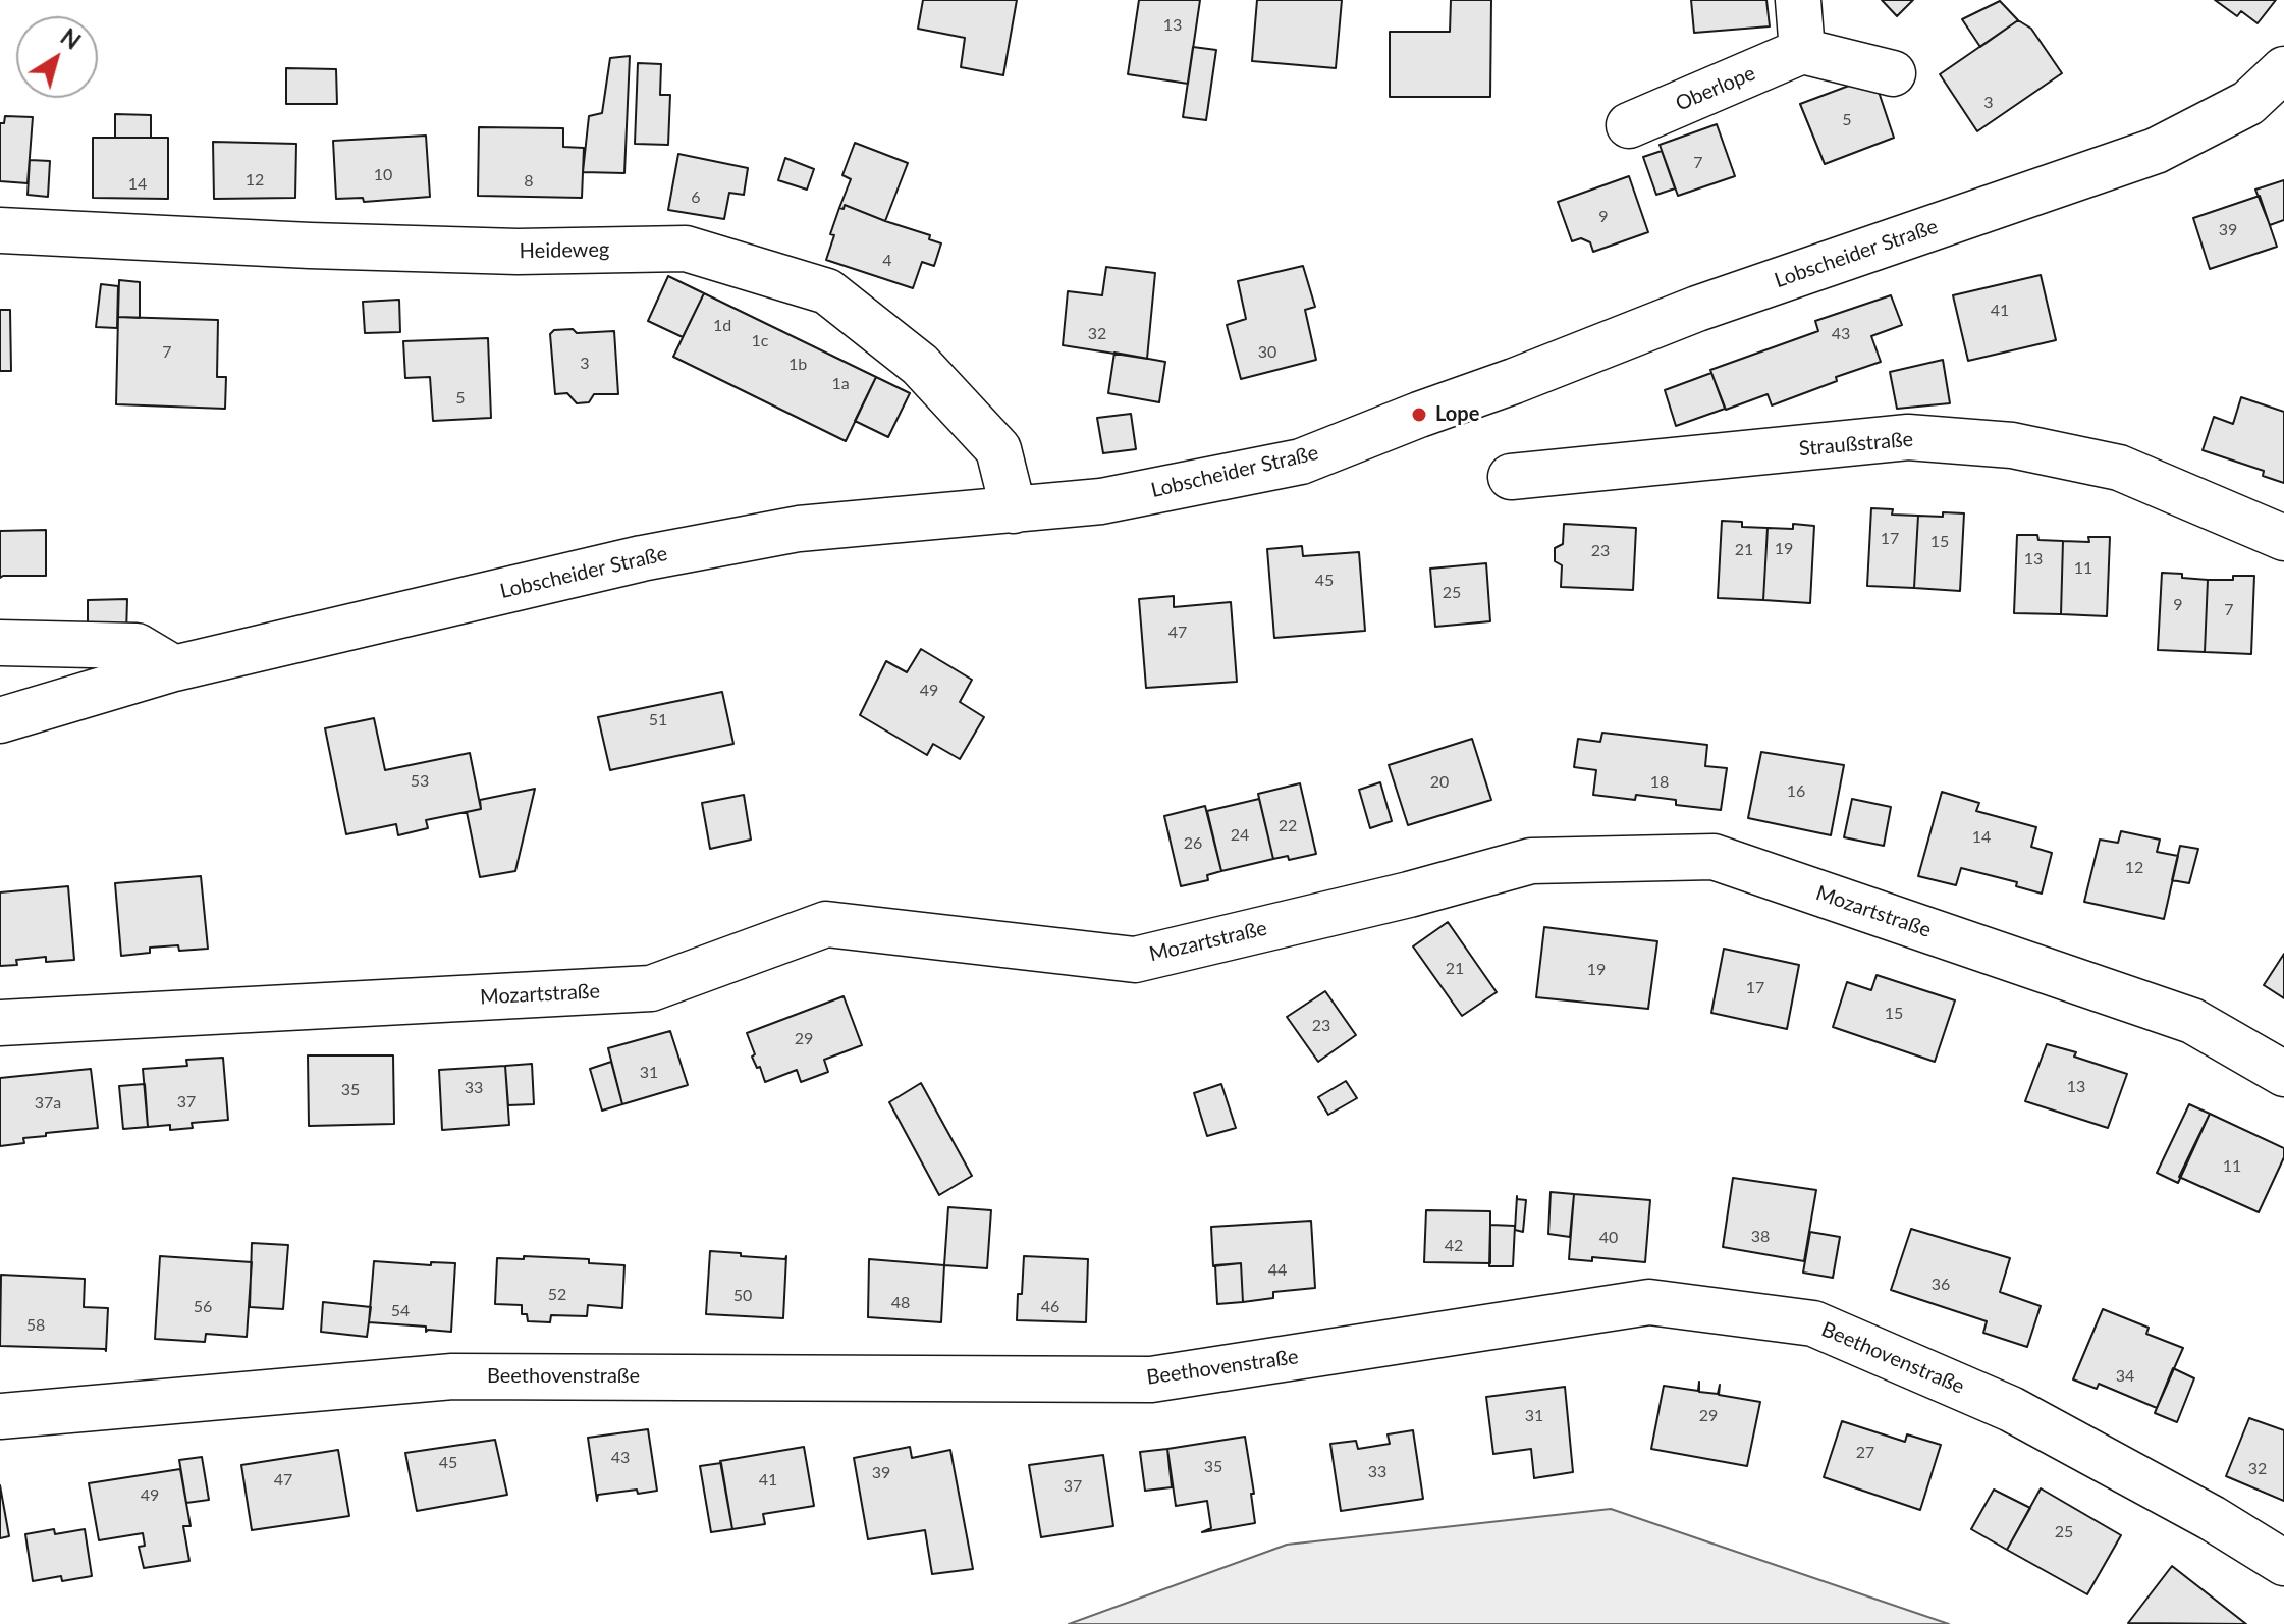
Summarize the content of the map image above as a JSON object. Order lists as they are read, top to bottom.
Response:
{
  "streets": {
    "street": [
      "Oberlope",
      "Heideweg",
      "Lobscheider Straße",
      "Straußstraße",
      "Mozartstraße",
      "Beethovenstraße"
    ]
  },
  "crossings": [
    ["Heideweg", "Lobscheider Straße"]
  ],
  "places": ["Lope"],
  "house_numbers": [
    "13",
    "3",
    "5",
    "7",
    "10",
    "12",
    "8",
    "14",
    "6",
    "9",
    "39",
    "4",
    "41",
    "1d",
    "32",
    "43",
    "1c",
    "7",
    "30",
    "3",
    "1b",
    "1a",
    "5",
    "17",
    "15",
    "19",
    "21",
    "23",
    "13",
    "11",
    "45",
    "25",
    "9",
    "7",
    "47",
    "49",
    "51",
    "53",
    "20",
    "18",
    "16",
    "22",
    "24",
    "14",
    "26",
    "12",
    "21",
    "19",
    "17",
    "15",
    "23",
    "29",
    "31",
    "13",
    "33",
    "35",
    "37",
    "37a",
    "11",
    "38",
    "40",
    "42",
    "44",
    "36",
    "52",
    "50",
    "48",
    "56",
    "46",
    "54",
    "58",
    "34",
    "31",
    "29",
    "27",
    "43",
    "45",
    "35",
    "32",
    "33",
    "39",
    "47",
    "41",
    "37",
    "49",
    "25"
  ],
  "north": "top right"
}
